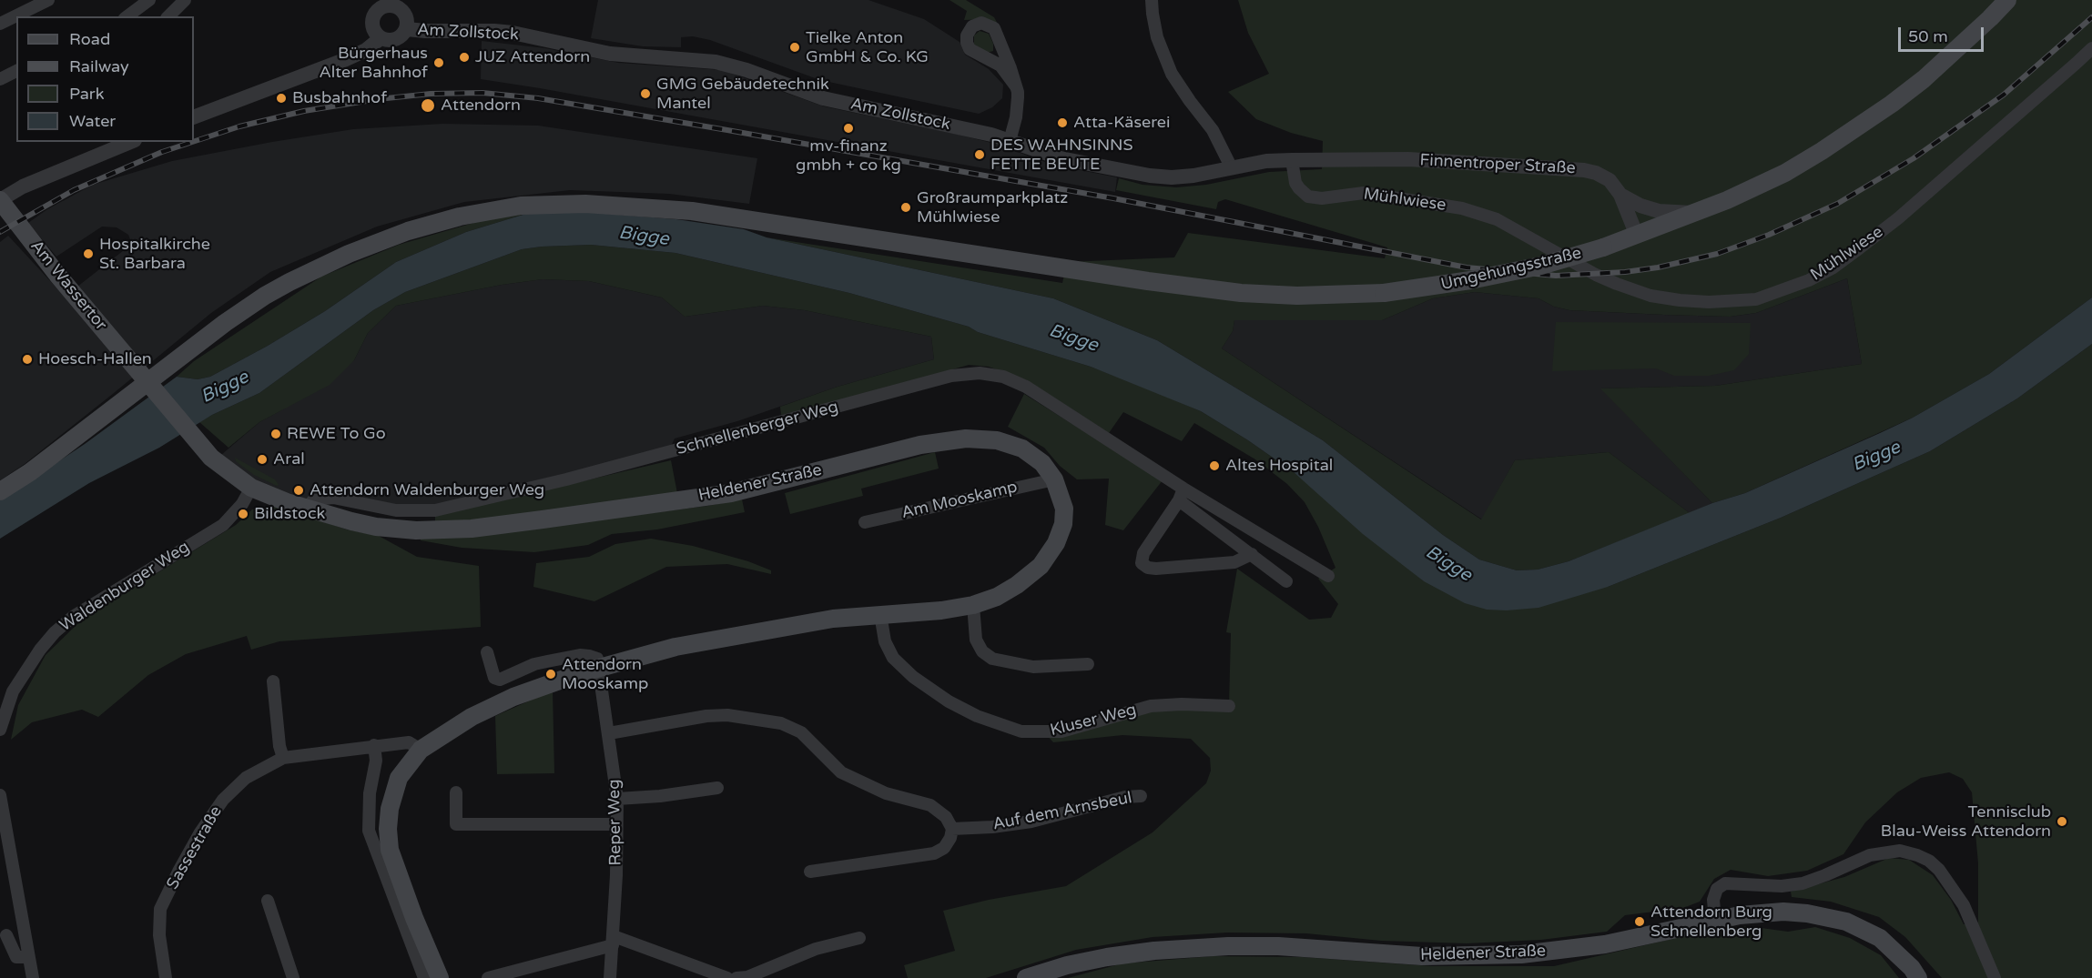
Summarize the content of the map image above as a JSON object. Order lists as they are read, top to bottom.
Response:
{
  "streets": {
    "main road": ["Umgehungsstraße", "Am Wassertor", "Heldener Straße"],
    "street": [
      "Am Zollstock",
      "Finnentroper Straße",
      "Mühlwiese",
      "Schnellenberger Weg",
      "Am Mooskamp",
      "Waldenburger Weg",
      "Kluser Weg",
      "Auf dem Arnsbeul",
      "Reper Weg",
      "Sassestraße"
    ]
  },
  "crossings": [
    ["Am Zollstock", "Finnentroper Straße"],
    ["Finnentroper Straße", "Mühlwiese"],
    ["Finnentroper Straße", "Umgehungsstraße"],
    ["Umgehungsstraße", "Am Wassertor"],
    ["Am Wassertor", "Heldener Straße"],
    ["Am Wassertor", "Waldenburger Weg"],
    ["Schnellenberger Weg", "Heldener Straße"],
    ["Heldener Straße", "Am Mooskamp"],
    ["Heldener Straße", "Waldenburger Weg"],
    ["Heldener Straße", "Kluser Weg"],
    ["Heldener Straße", "Reper Weg"],
    ["Heldener Straße", "Sassestraße"]
  ],
  "water": ["Bigge"],
  "places": [
    "Tielke Anton GmbH & Co. KG",
    "JUZ Attendorn",
    "Bürgerhaus Alter Bahnhof",
    "GMG Gebäudetechnik Mantel",
    "Busbahnhof",
    "Attendorn",
    "Atta-Käserei",
    "mv-finanz gmbh + co kg",
    "DES WAHNSINNS FETTE BEUTE",
    "Großraumparkplatz Mühlwiese",
    "Hospitalkirche St. Barbara",
    "Hoesch-Hallen",
    "REWE To Go",
    "Aral",
    "Altes Hospital",
    "Attendorn Waldenburger Weg",
    "Bildstock",
    "Attendorn Mooskamp",
    "Tennisclub Blau-Weiss Attendorn",
    "Attendorn Burg Schnellenberg"
  ],
  "legend": [
    "Road",
    "Railway",
    "Park",
    "Water"
  ],
  "scale_bar": "50 m"
}
